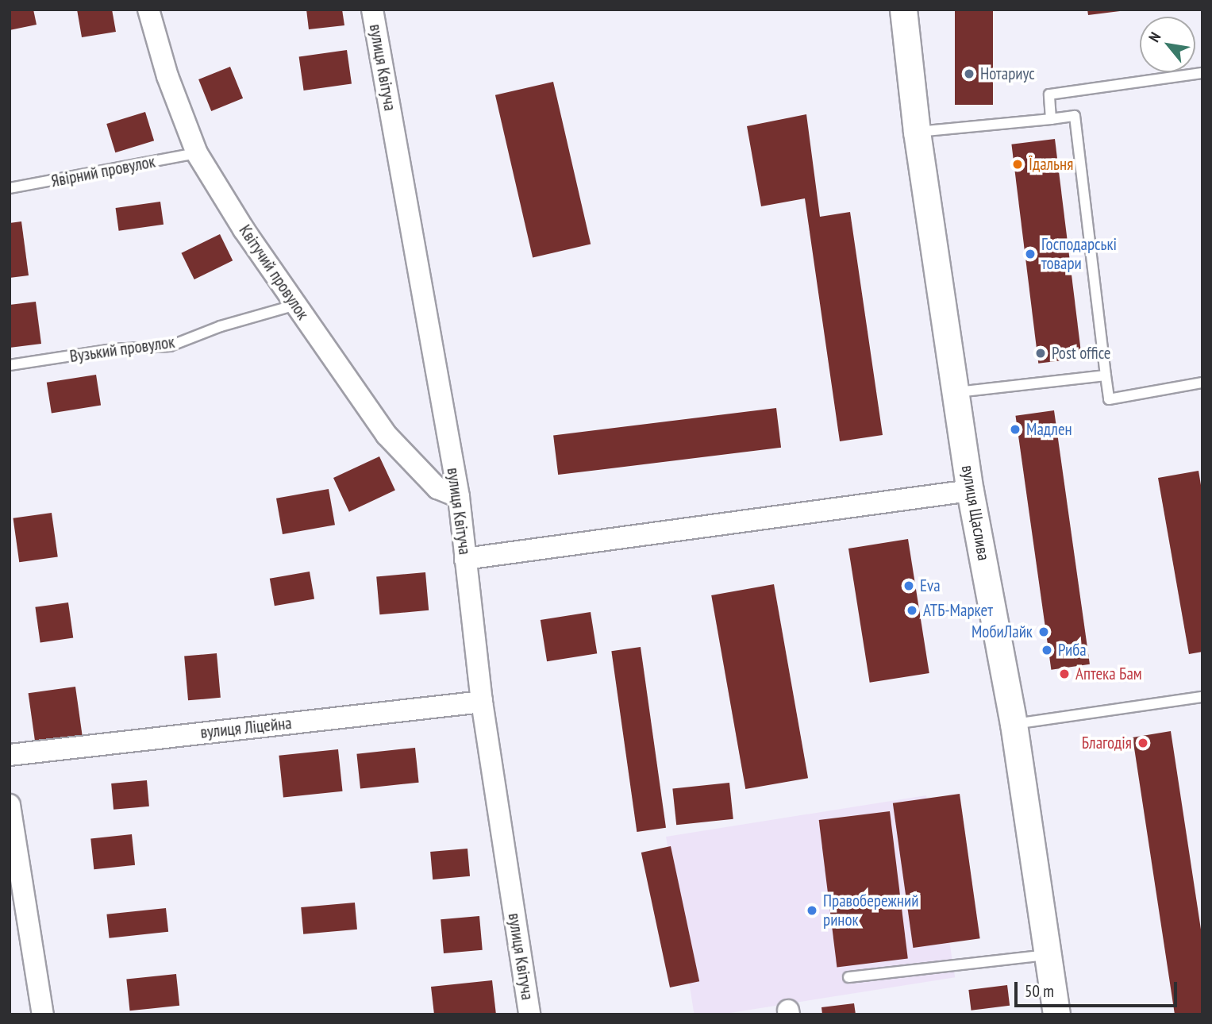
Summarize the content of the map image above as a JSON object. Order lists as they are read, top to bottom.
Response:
{
  "streets": {
    "street": [
      "вулиця Квітуча",
      "Квітучий провулок",
      "вулиця Щаслива",
      "вулиця Ліцейна"
    ],
    "lane": ["Явірний провулок", "Вузький провулок"]
  },
  "crossings": [
    ["вулиця Квітуча", "Квітучий провулок"],
    ["вулиця Квітуча", "вулиця Ліцейна"],
    ["Явірний провулок", "Квітучий провулок"],
    ["Квітучий провулок", "Вузький провулок"]
  ],
  "places": [
    "Нотариус",
    "Їдальня",
    "Господарські товари",
    "Post office",
    "Мадлен",
    "Eva",
    "АТБ-Маркет",
    "МобиЛайк",
    "Риба",
    "Аптека Бам",
    "Благодія",
    "Правобережний ринок"
  ],
  "scale_bar": "50 m",
  "north": "top left"
}
